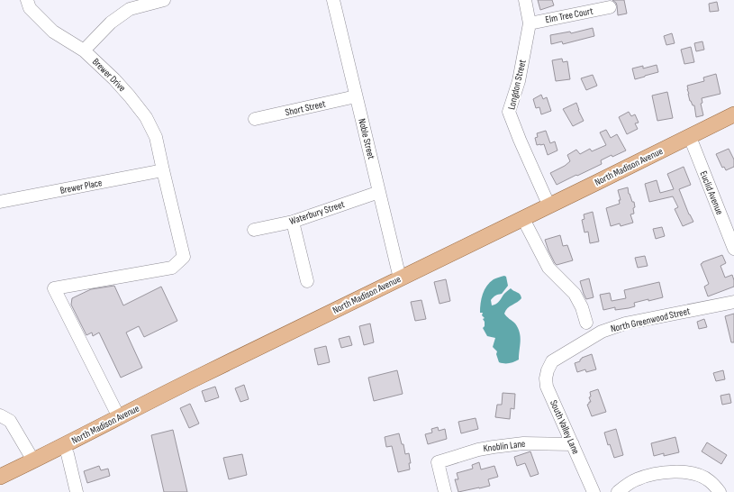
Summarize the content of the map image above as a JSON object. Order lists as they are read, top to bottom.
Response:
{
  "streets": {
    "main road": ["North Madison Avenue"],
    "street": [
      "Elm Tree Court",
      "Brewer Drive",
      "Longdon Street",
      "Short Street",
      "Noble Street",
      "Brewer Place",
      "Euclid Avenue",
      "Waterbury Street",
      "North Greenwood Street",
      "South Valley Lane",
      "Knoblin Lane"
    ]
  },
  "crossings": [
    ["Elm Tree Court", "Longdon Street"],
    ["Brewer Drive", "North Madison Avenue"],
    ["Brewer Drive", "Brewer Place"],
    ["Longdon Street", "North Madison Avenue"],
    ["Short Street", "Noble Street"],
    ["Noble Street", "North Madison Avenue"],
    ["Noble Street", "Waterbury Street"],
    ["North Madison Avenue", "Euclid Avenue"],
    ["North Greenwood Street", "South Valley Lane"],
    ["South Valley Lane", "Knoblin Lane"]
  ]
}
